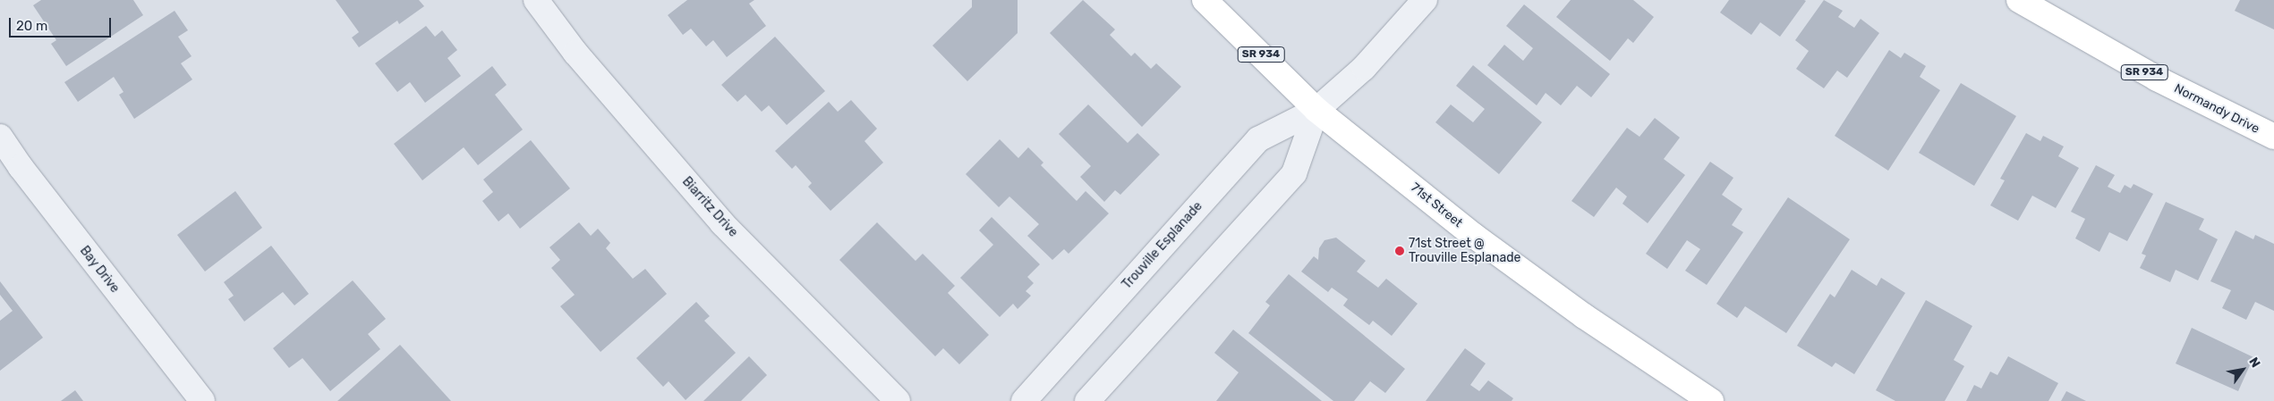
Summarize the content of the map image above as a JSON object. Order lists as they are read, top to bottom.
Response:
{
  "streets": {
    "main road": ["SR 934", "Normandy Drive", "71st Street"],
    "street": ["Biarritz Drive", "Trouville Esplanade", "Bay Drive"]
  },
  "crossings": [
    ["71st Street", "Trouville Esplanade"]
  ],
  "places": ["71st Street @ Trouville Esplanade"],
  "scale_bar": "20 m",
  "north": "top right"
}
